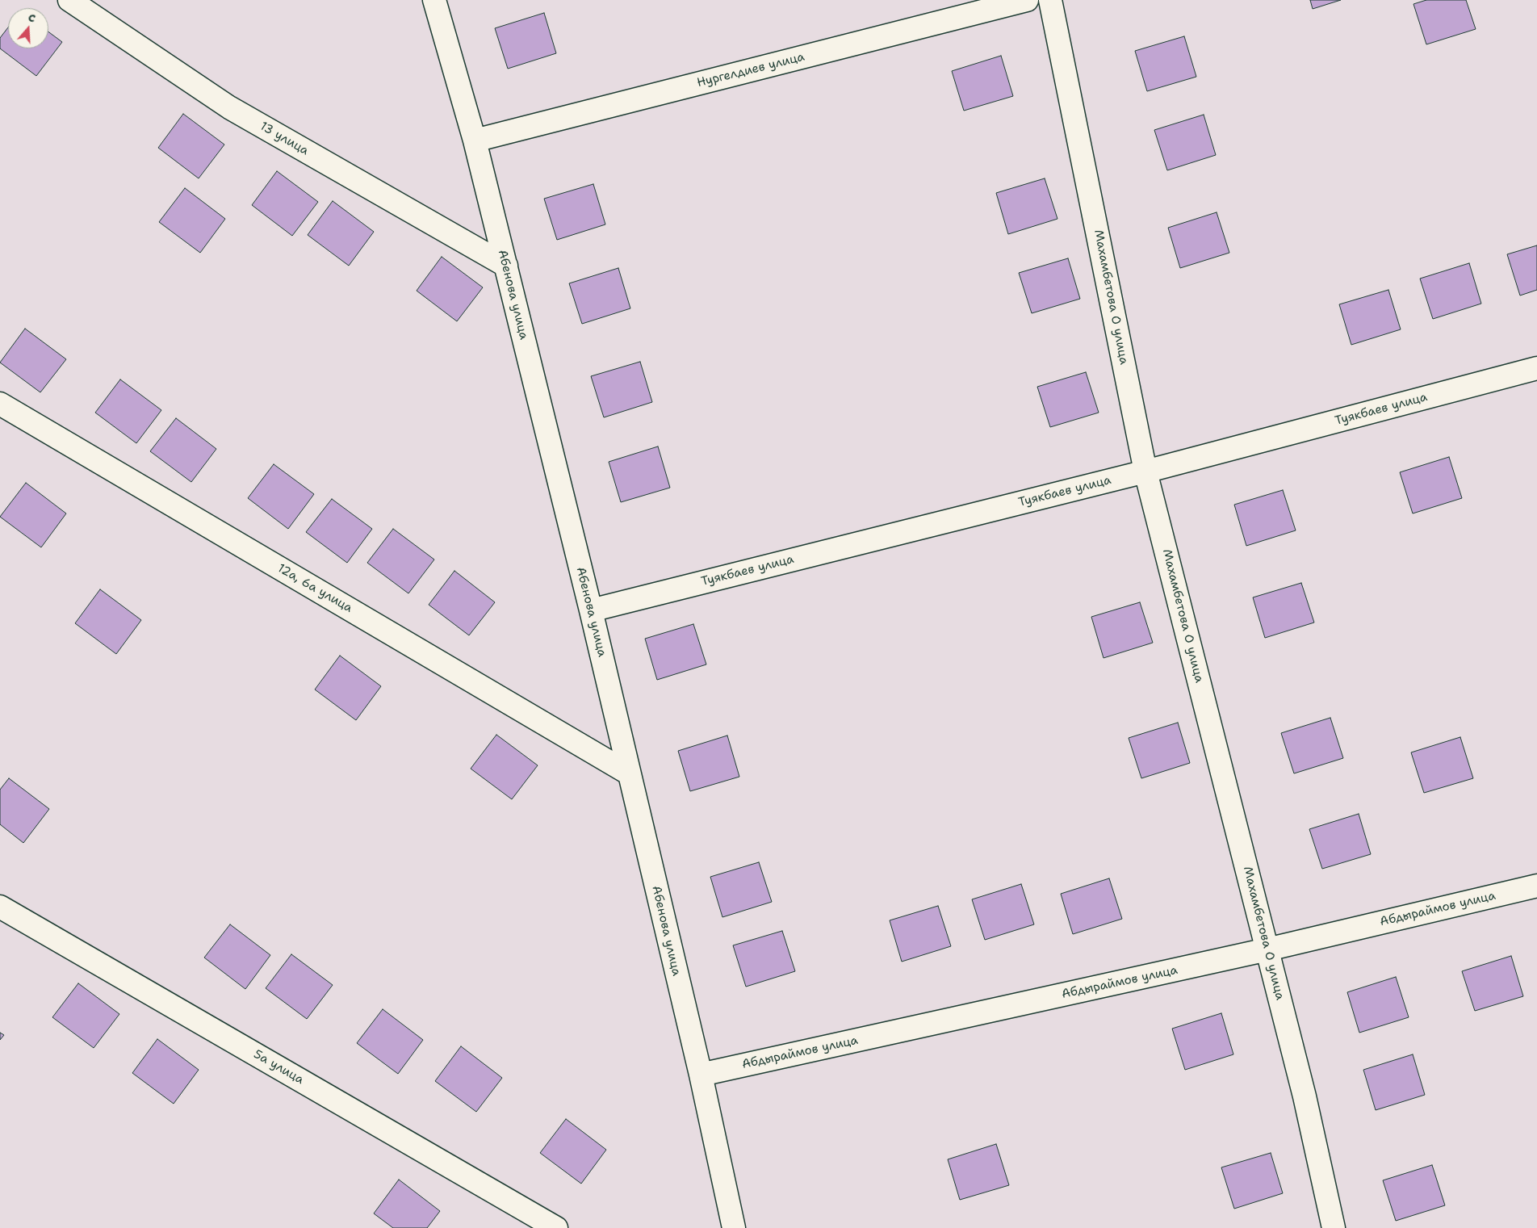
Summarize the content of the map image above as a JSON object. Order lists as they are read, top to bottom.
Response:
{
  "streets": {
    "street": [
      "Нургелдиев улица",
      "13 улица",
      "Абенова улица",
      "Махамбетова О улица",
      "Туякбаев улица",
      "12а, 6а улица",
      "Абдыраймов улица",
      "5а улица"
    ]
  },
  "crossings": [
    ["Нургелдиев улица", "Абенова улица"],
    ["13 улица", "Абенова улица"],
    ["Абенова улица", "Туякбаев улица"],
    ["Абенова улица", "12а, 6а улица"],
    ["Абенова улица", "Абдыраймов улица"],
    ["Махамбетова О улица", "Туякбаев улица"],
    ["Махамбетова О улица", "Абдыраймов улица"]
  ],
  "north": "top"
}
